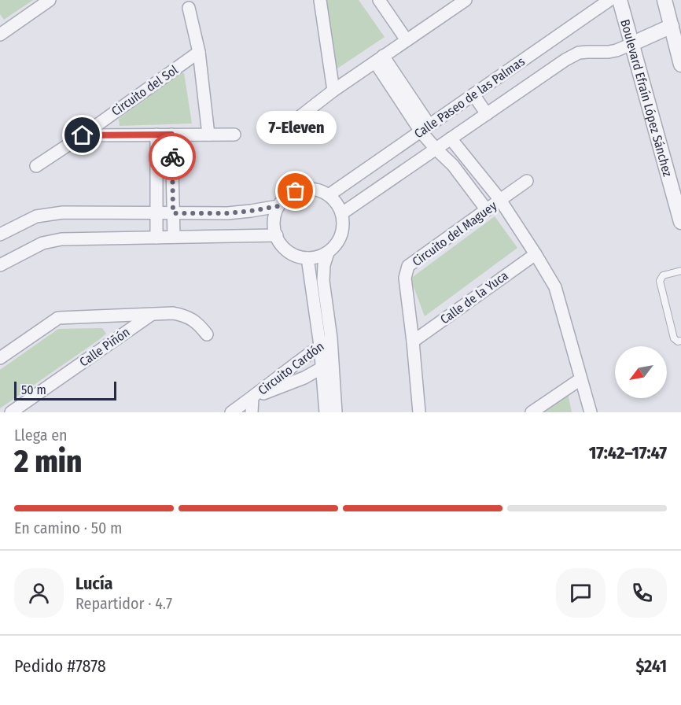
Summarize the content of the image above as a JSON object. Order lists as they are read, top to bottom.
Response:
{
  "streets": {
    "street": [
      "Circuito del Sol",
      "Calle Paseo de las Palmas",
      "Boulevard Efraín López Sánchez",
      "Circuito del Maguey",
      "Calle de la Yuca",
      "Calle Piñón",
      "Circuito Cardón"
    ]
  },
  "crossings": [
    ["Calle Paseo de las Palmas", "Boulevard Efraín López Sánchez"],
    ["Circuito del Maguey", "Calle de la Yuca"]
  ],
  "places": ["7-Eleven"],
  "scale_bar": "50 m",
  "north": "bottom left",
  "page": {
    "bubble": "7-Eleven",
    "scale": "50 m",
    "heading": ["2 min", "Llega en", "17:42–17:47"],
    "panel": [
      "Lucía",
      "Repartidor · 4.7",
      "Pedido #7878",
      "$241"
    ],
    "bar": "En camino · 50 m"
  }
}
